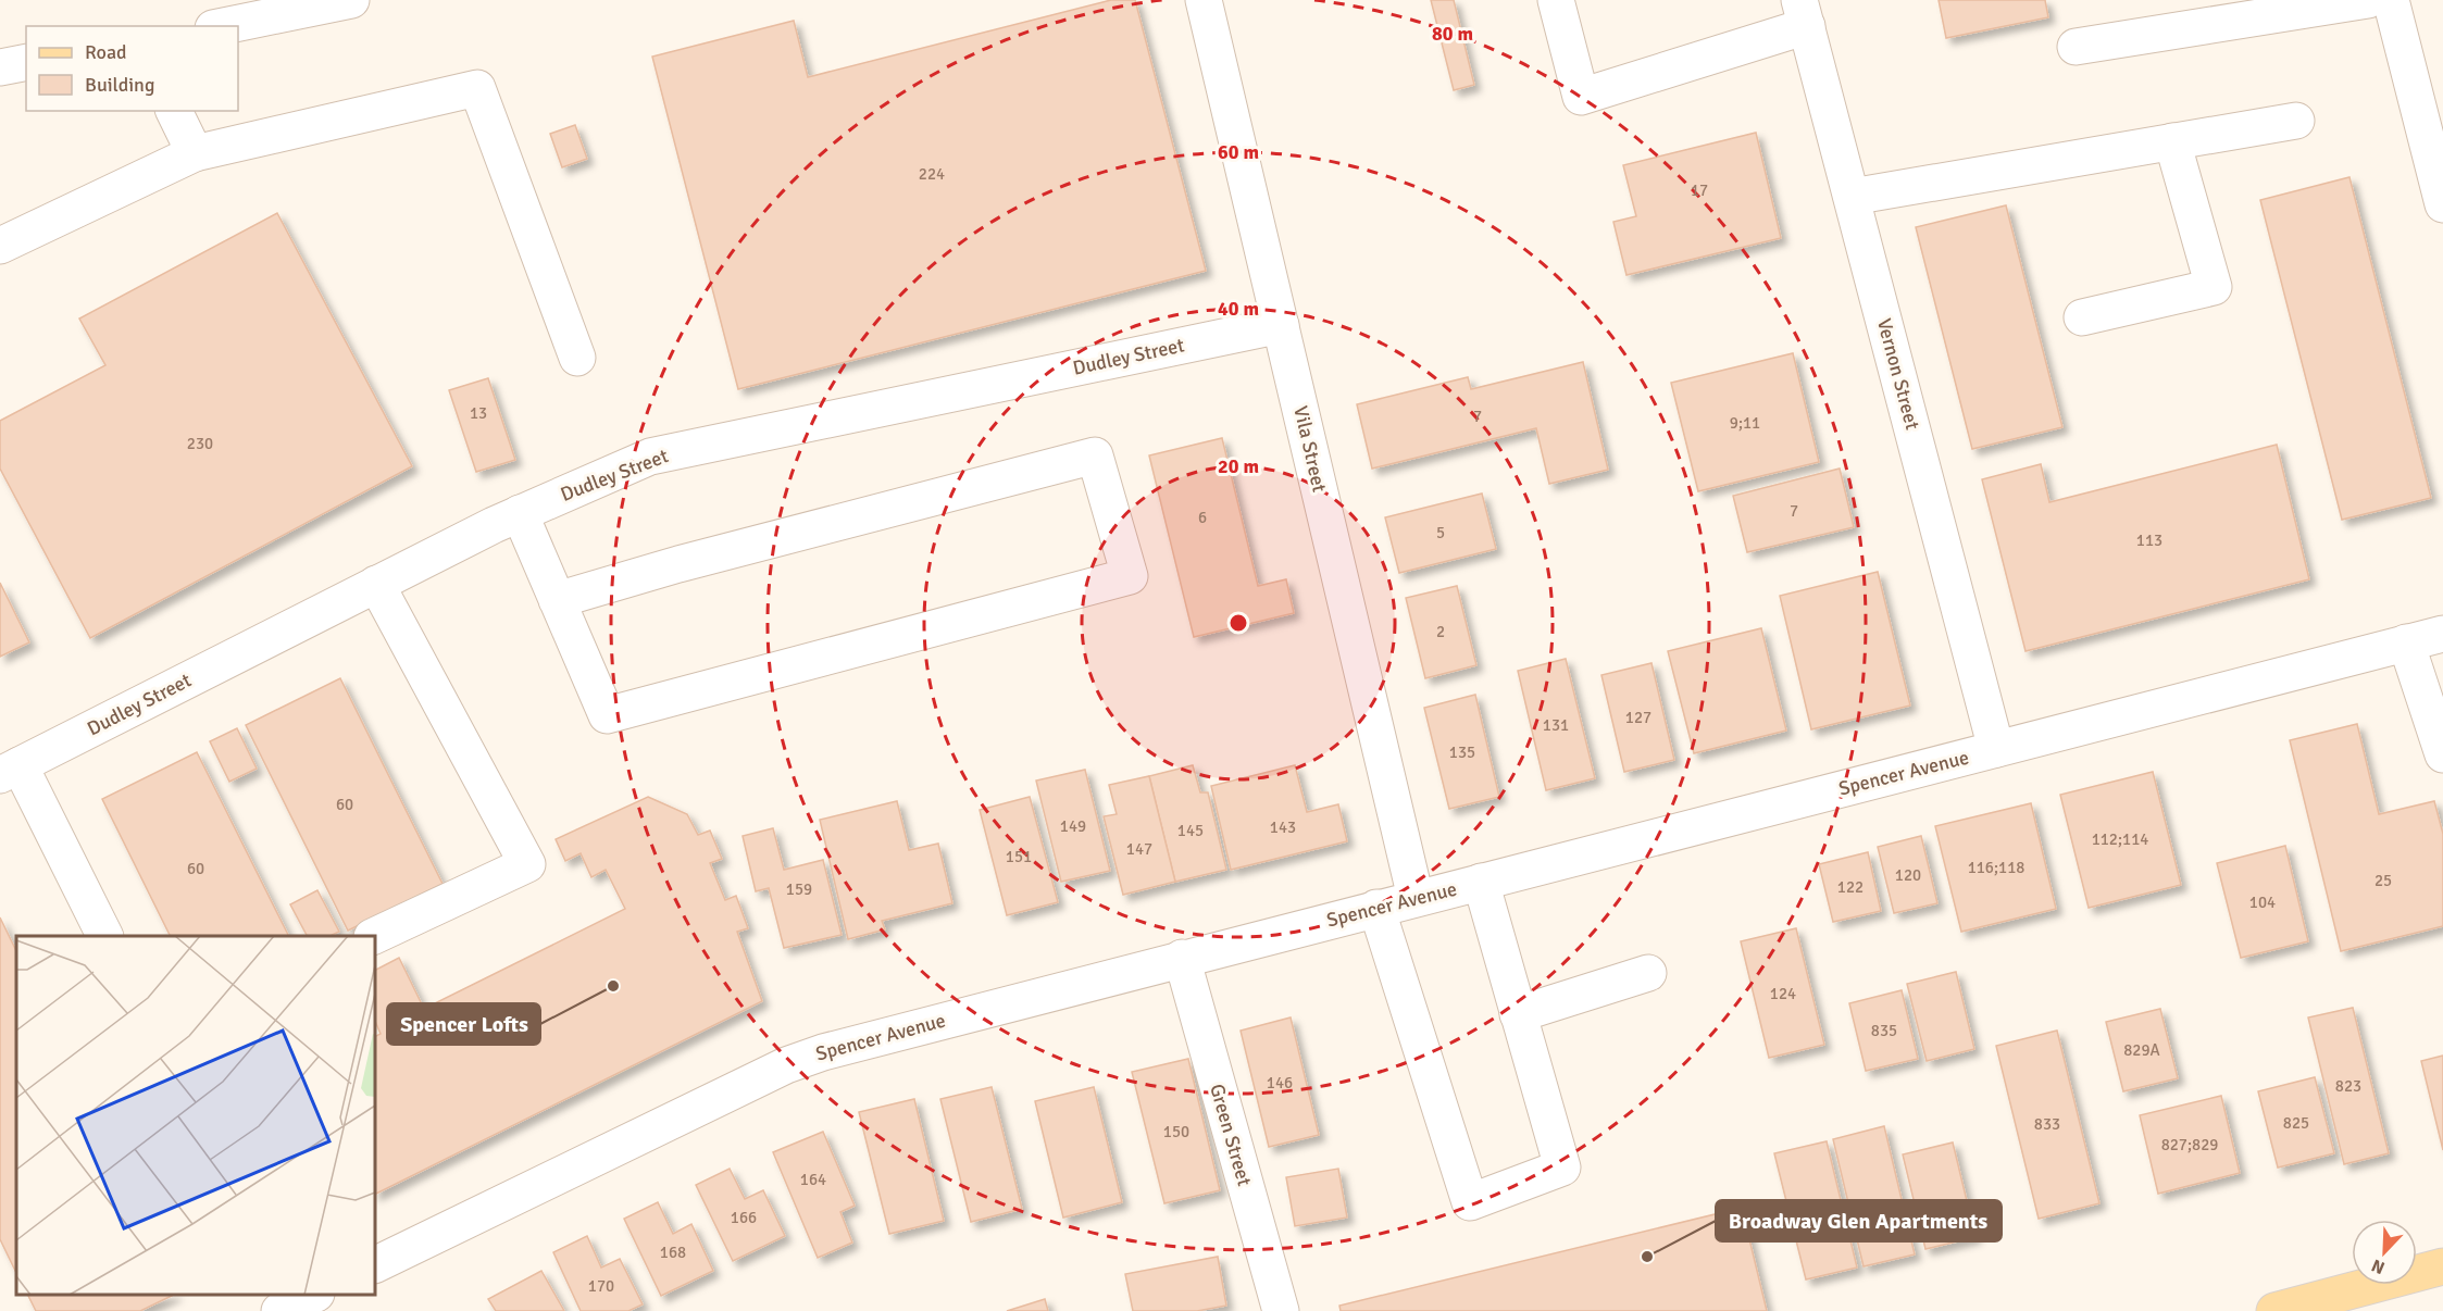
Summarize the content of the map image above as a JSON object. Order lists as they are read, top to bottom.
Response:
{
  "streets": {
    "street": [
      "Dudley Street",
      "Vernon Street",
      "Vila Street",
      "Spencer Avenue",
      "Green Street"
    ]
  },
  "crossings": [
    ["Dudley Street", "Vila Street"],
    ["Vernon Street", "Spencer Avenue"],
    ["Vila Street", "Spencer Avenue"],
    ["Spencer Avenue", "Green Street"]
  ],
  "places": ["Spencer Lofts", "Broadway Glen Apartments"],
  "house_numbers": [
    "224",
    "17",
    "13",
    "7",
    "9;11",
    "230",
    "7",
    "6",
    "5",
    "113",
    "2",
    "127",
    "131",
    "135",
    "60",
    "149",
    "143",
    "145",
    "112;114",
    "147",
    "151",
    "116;118",
    "60",
    "120",
    "25",
    "122",
    "159",
    "104",
    "124",
    "835",
    "829A",
    "146",
    "823",
    "825",
    "833",
    "150",
    "827;829",
    "164",
    "166",
    "168",
    "170"
  ],
  "legend": ["Road", "Building"],
  "north": "bottom left",
  "rings": [
    "80 m",
    "60 m",
    "40 m",
    "20 m"
  ]
}
